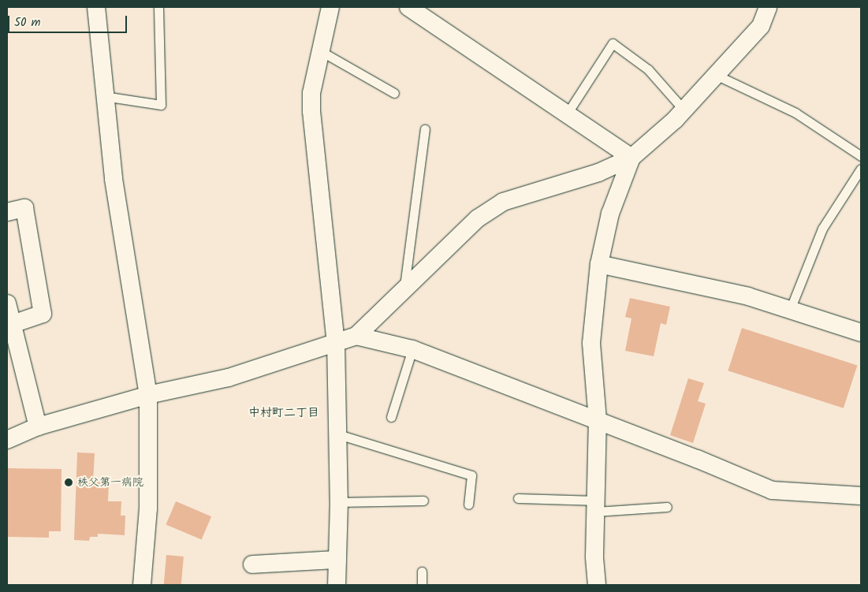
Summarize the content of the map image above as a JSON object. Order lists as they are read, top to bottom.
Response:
{
  "districts": ["中村町二丁目"],
  "places": ["秩父第一病院"],
  "scale_bar": "50 m"
}
